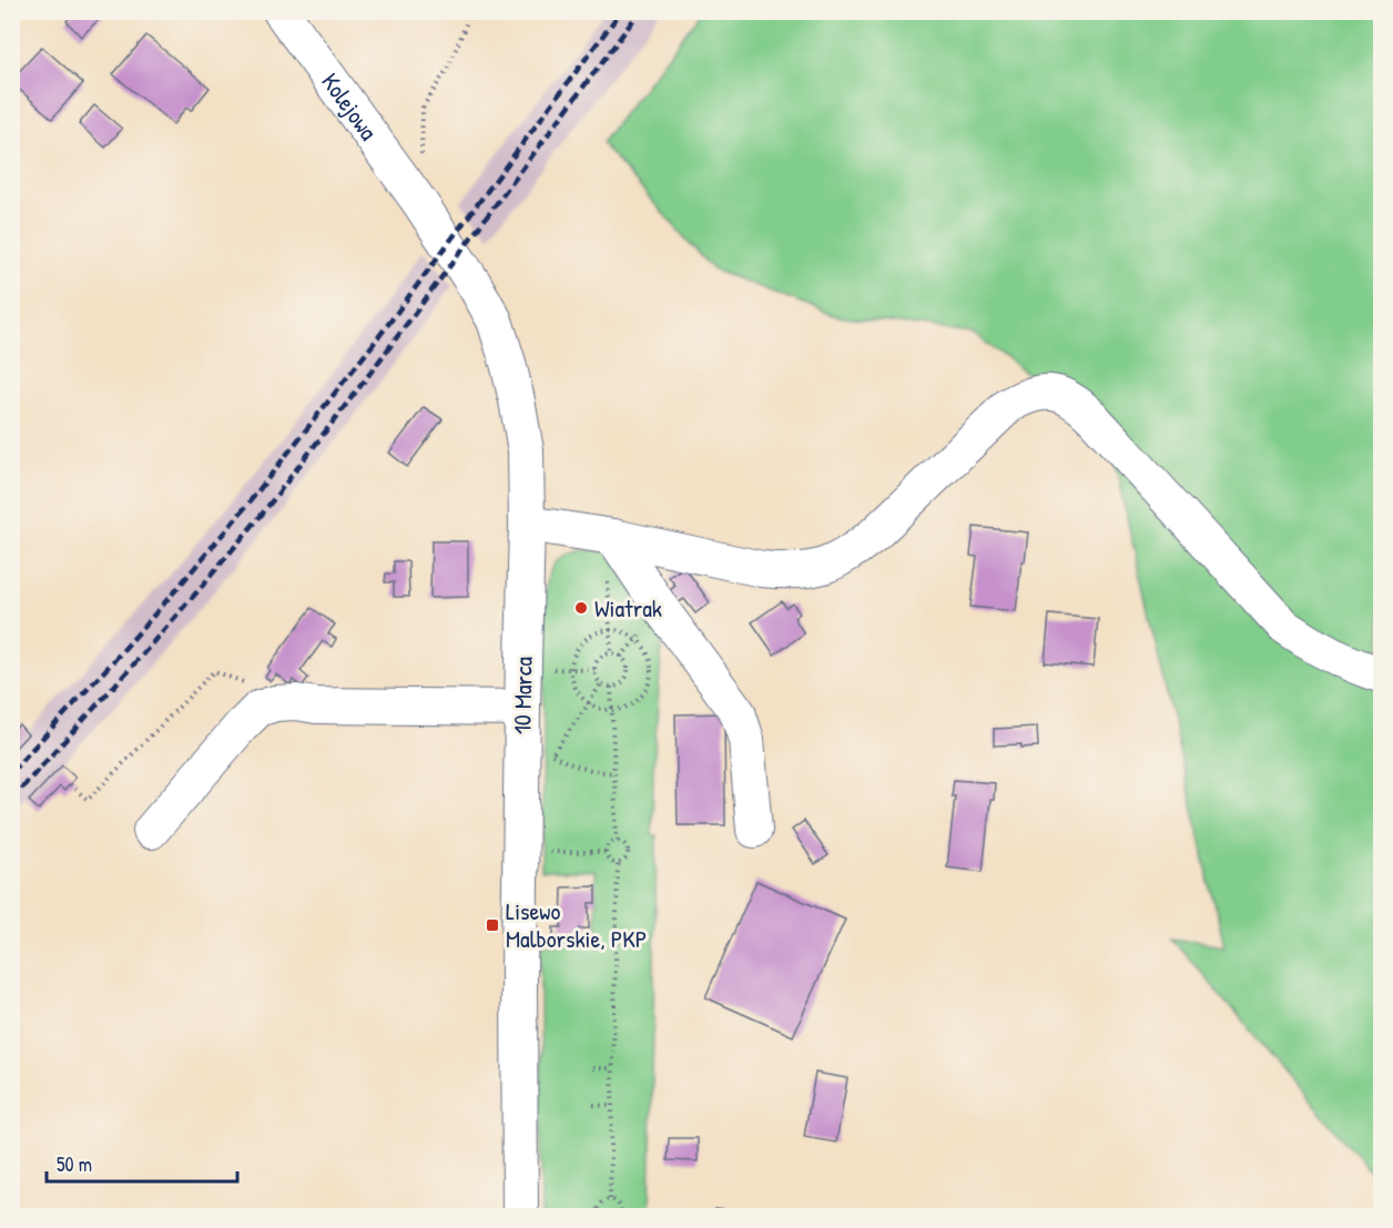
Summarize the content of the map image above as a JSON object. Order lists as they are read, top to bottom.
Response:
{
  "streets": {
    "street": ["Kolejowa", "10 Marca"]
  },
  "crossings": [
    ["Kolejowa", "10 Marca"]
  ],
  "places": {
    "other": ["Wiatrak"],
    "transit": ["Lisewo Malborskie, PKP"]
  },
  "scale_bar": "50 m"
}
